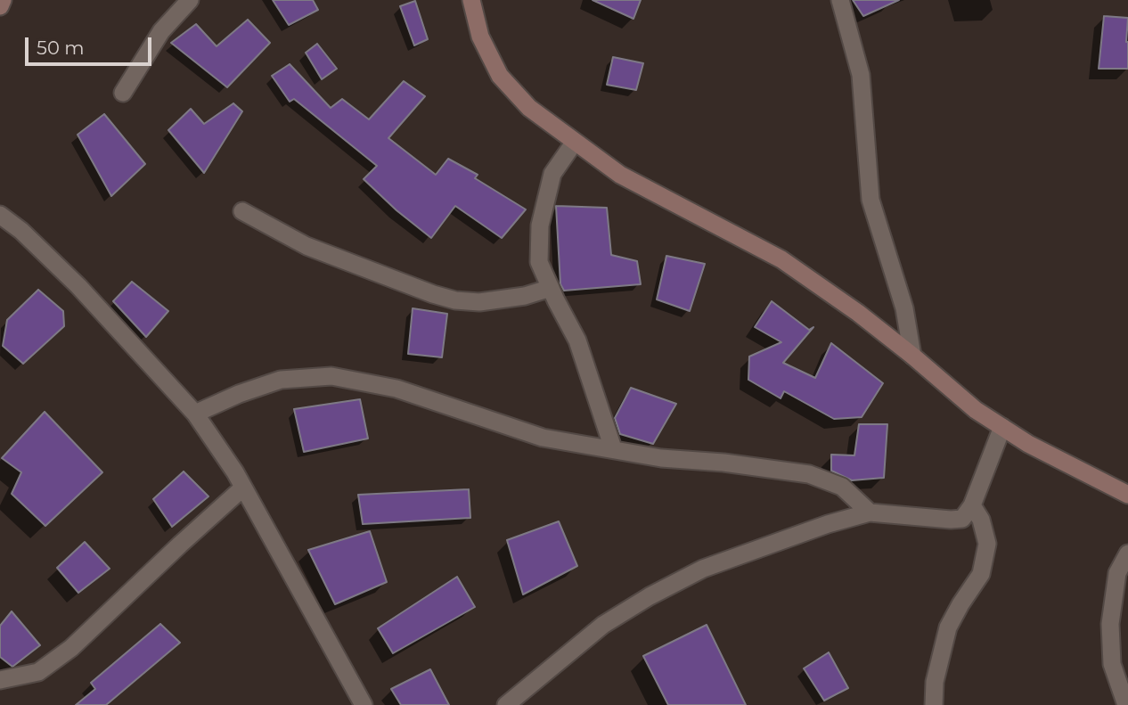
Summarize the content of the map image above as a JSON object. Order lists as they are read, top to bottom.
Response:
{
  "scale_bar": "50 m"
}
